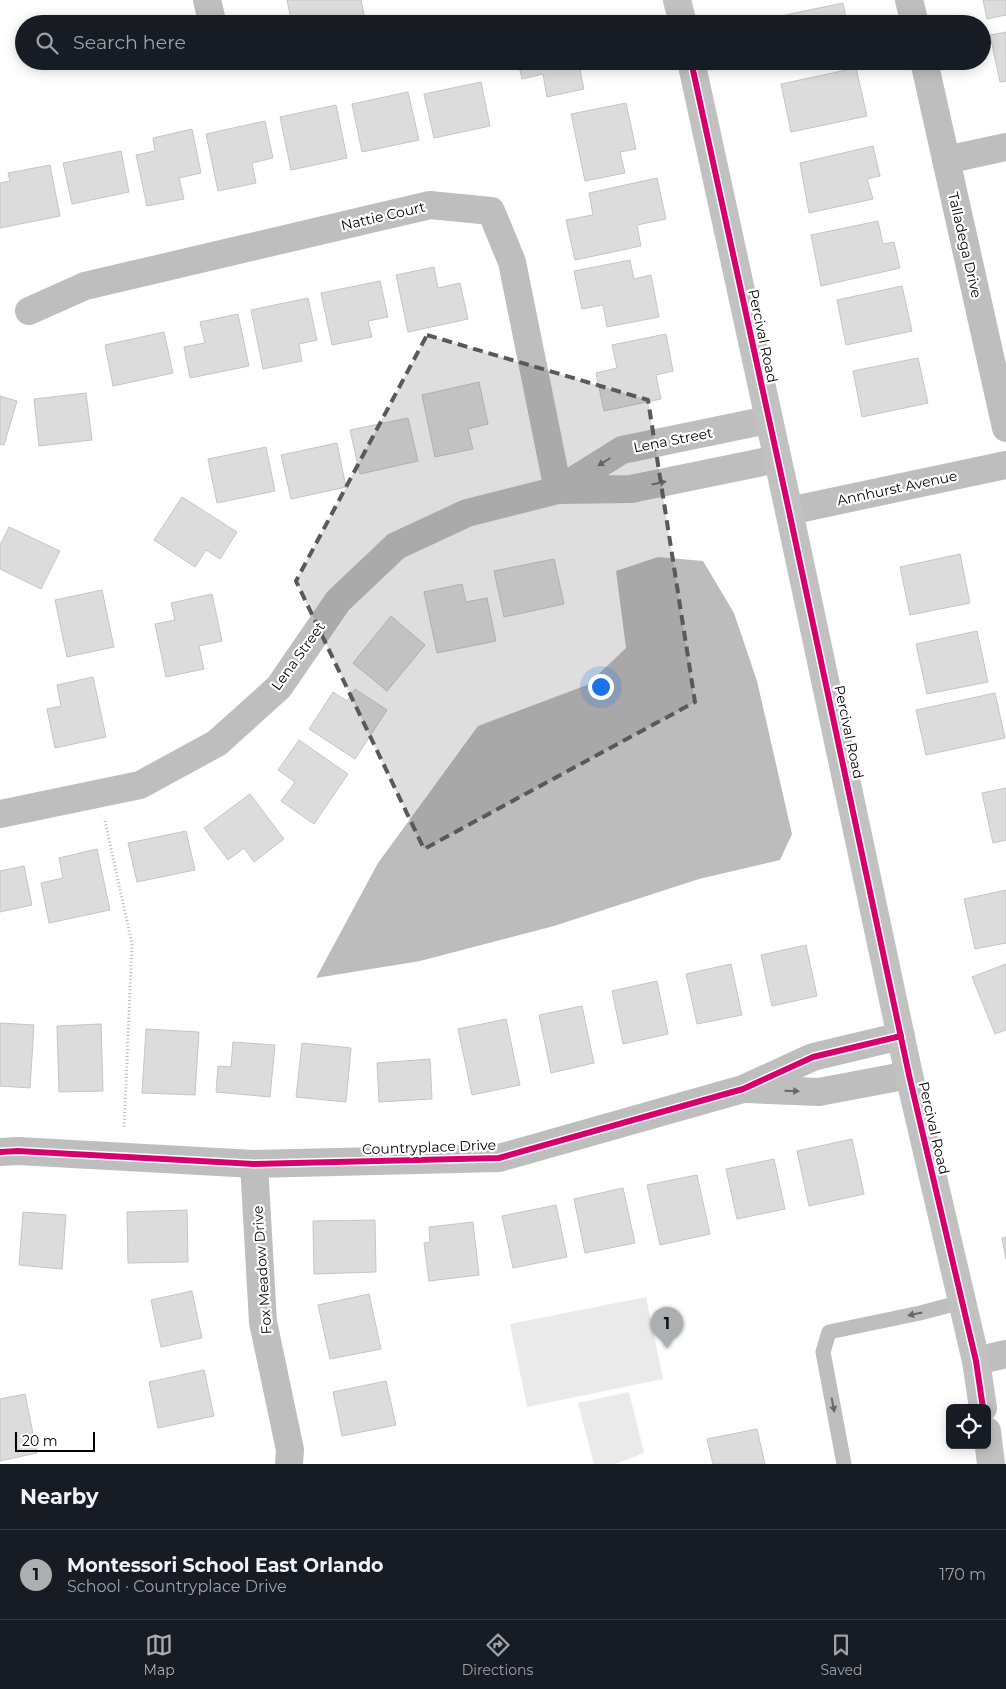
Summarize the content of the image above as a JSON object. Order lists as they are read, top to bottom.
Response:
{
  "streets": {
    "street": [
      "Nattie Court",
      "Talladega Drive",
      "Percival Road",
      "Lena Street",
      "Annhurst Avenue",
      "Countryplace Drive",
      "Fox Meadow Drive"
    ]
  },
  "crossings": [
    ["Nattie Court", "Lena Street"],
    ["Percival Road", "Lena Street"],
    ["Percival Road", "Annhurst Avenue"],
    ["Percival Road", "Countryplace Drive"],
    ["Countryplace Drive", "Fox Meadow Drive"]
  ],
  "scale_bar": "20 m",
  "page": {
    "search": "Search here",
    "pins": "1",
    "scale": "20 m",
    "heading": "Nearby",
    "list": [
      {
        "mark": "1",
        "name": "Montessori School East Orlando",
        "note": "School · Countryplace Drive",
        "value": "170 m"
      }
    ],
    "nav": ["Map", "Directions", "Saved"]
  }
}
